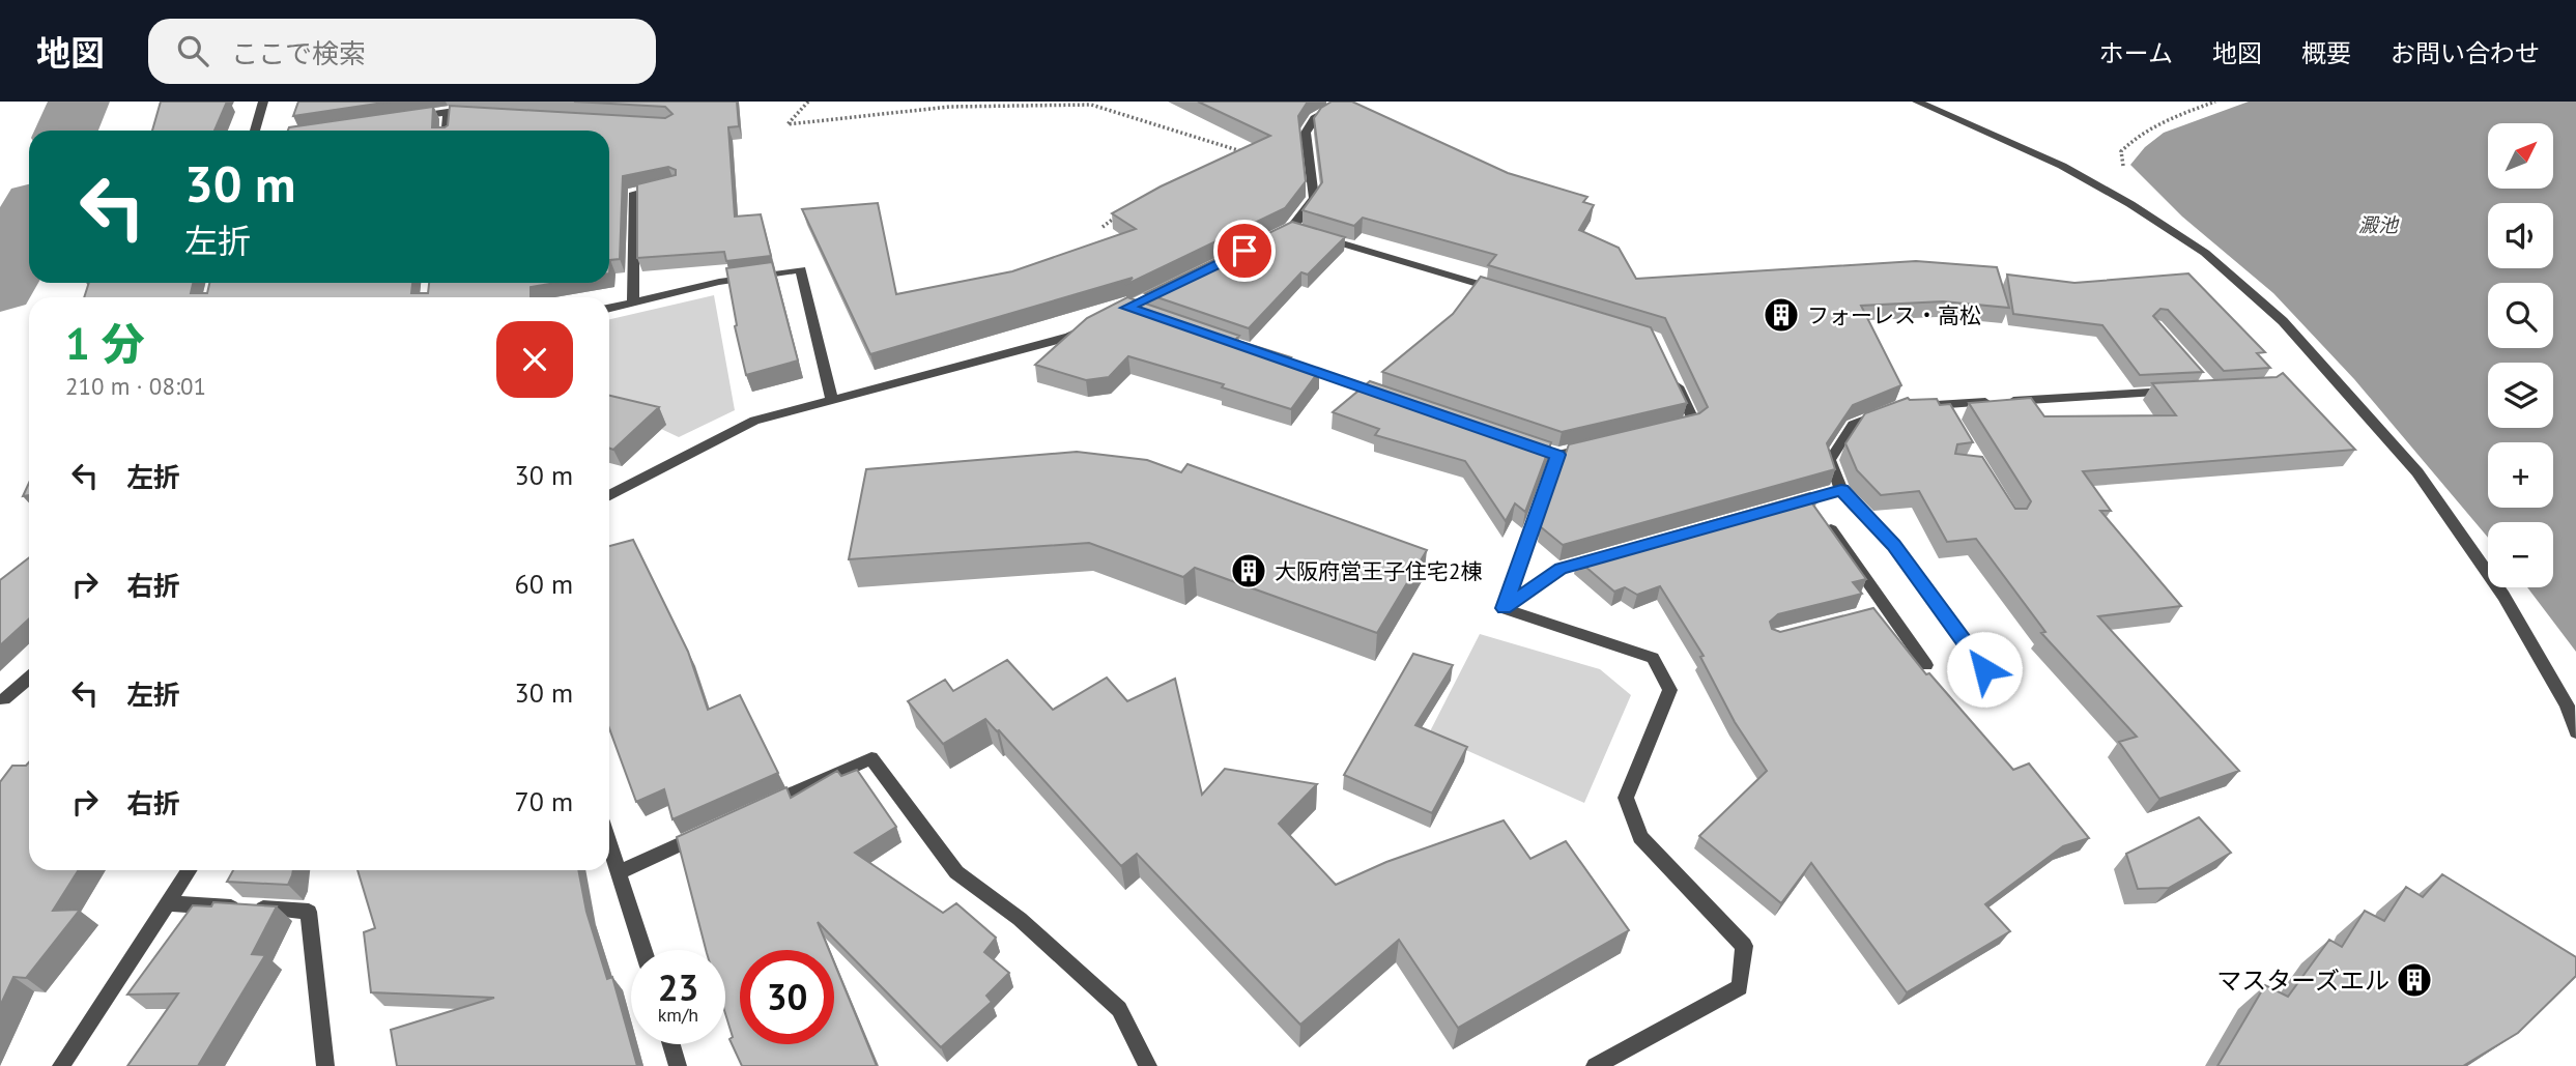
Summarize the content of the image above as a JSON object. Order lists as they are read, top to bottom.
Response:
{
  "water": ["澱池"],
  "places": {
    "building": ["フォーレス・高松", "大阪府営王子住宅2棟", "マスターズエル"]
  },
  "north": "top right",
  "page": {
    "header": "地図",
    "search": "ここで検索",
    "nav": [
      "ホーム",
      "地図",
      "概要",
      "お問い合わせ"
    ],
    "map_buttons": ["+", "−"],
    "turn": ["30 m", "左折"],
    "heading": ["1 分", "210 m · 08:01"],
    "list": [
      {
        "name": "左折",
        "value": "30 m"
      },
      {
        "name": "右折",
        "value": "60 m"
      },
      {
        "name": "左折",
        "value": "30 m"
      },
      {
        "name": "右折",
        "value": "70 m"
      }
    ],
    "speed": "23 km/h",
    "limit": "30"
  }
}
